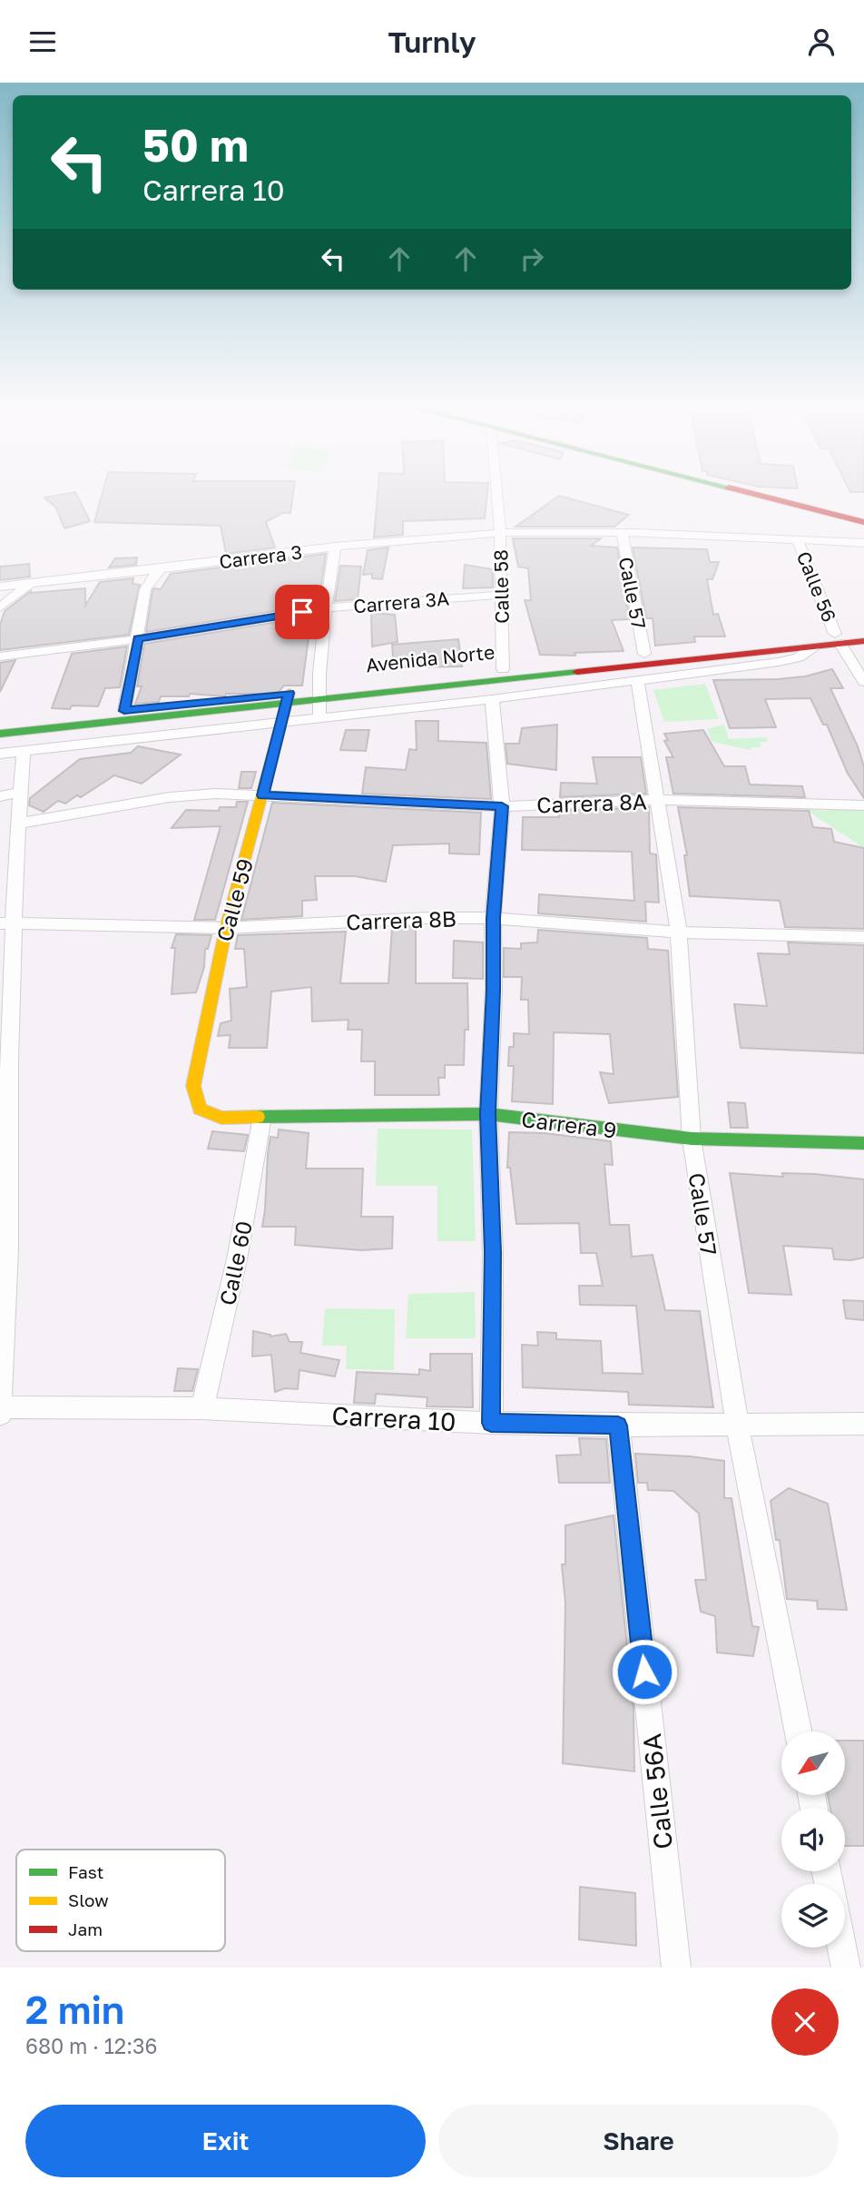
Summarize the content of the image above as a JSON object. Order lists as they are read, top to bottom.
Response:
{
  "streets": {
    "main road": ["Avenida Norte", "Calle 59", "Carrera 9"],
    "street": [
      "Carrera 3",
      "Calle 58",
      "Calle 56",
      "Calle 57",
      "Carrera 3A",
      "Carrera 8A",
      "Carrera 8B",
      "Calle 60",
      "Carrera 10",
      "Calle 56A"
    ]
  },
  "crossings": [
    ["Carrera 3", "Calle 58"],
    ["Carrera 3", "Calle 56"],
    ["Carrera 3", "Calle 57"],
    ["Calle 58", "Carrera 3A"],
    ["Calle 58", "Avenida Norte"],
    ["Calle 56", "Avenida Norte"],
    ["Calle 57", "Avenida Norte"],
    ["Calle 57", "Carrera 8A"],
    ["Calle 57", "Carrera 8B"],
    ["Calle 57", "Carrera 9"],
    ["Calle 57", "Carrera 10"],
    ["Avenida Norte", "Calle 59"],
    ["Carrera 8A", "Calle 59"],
    ["Calle 59", "Carrera 8B"],
    ["Calle 59", "Carrera 9"],
    ["Carrera 9", "Calle 60"],
    ["Calle 60", "Carrera 10"],
    ["Carrera 10", "Calle 56A"]
  ],
  "legend": ["Fast", "Slow", "Jam"],
  "north": "bottom left",
  "page": {
    "header": "Turnly",
    "turn": ["50 m", "Carrera 10"],
    "heading": ["2 min", "680 m · 12:36"],
    "buttons": ["Exit", "Share"]
  }
}
